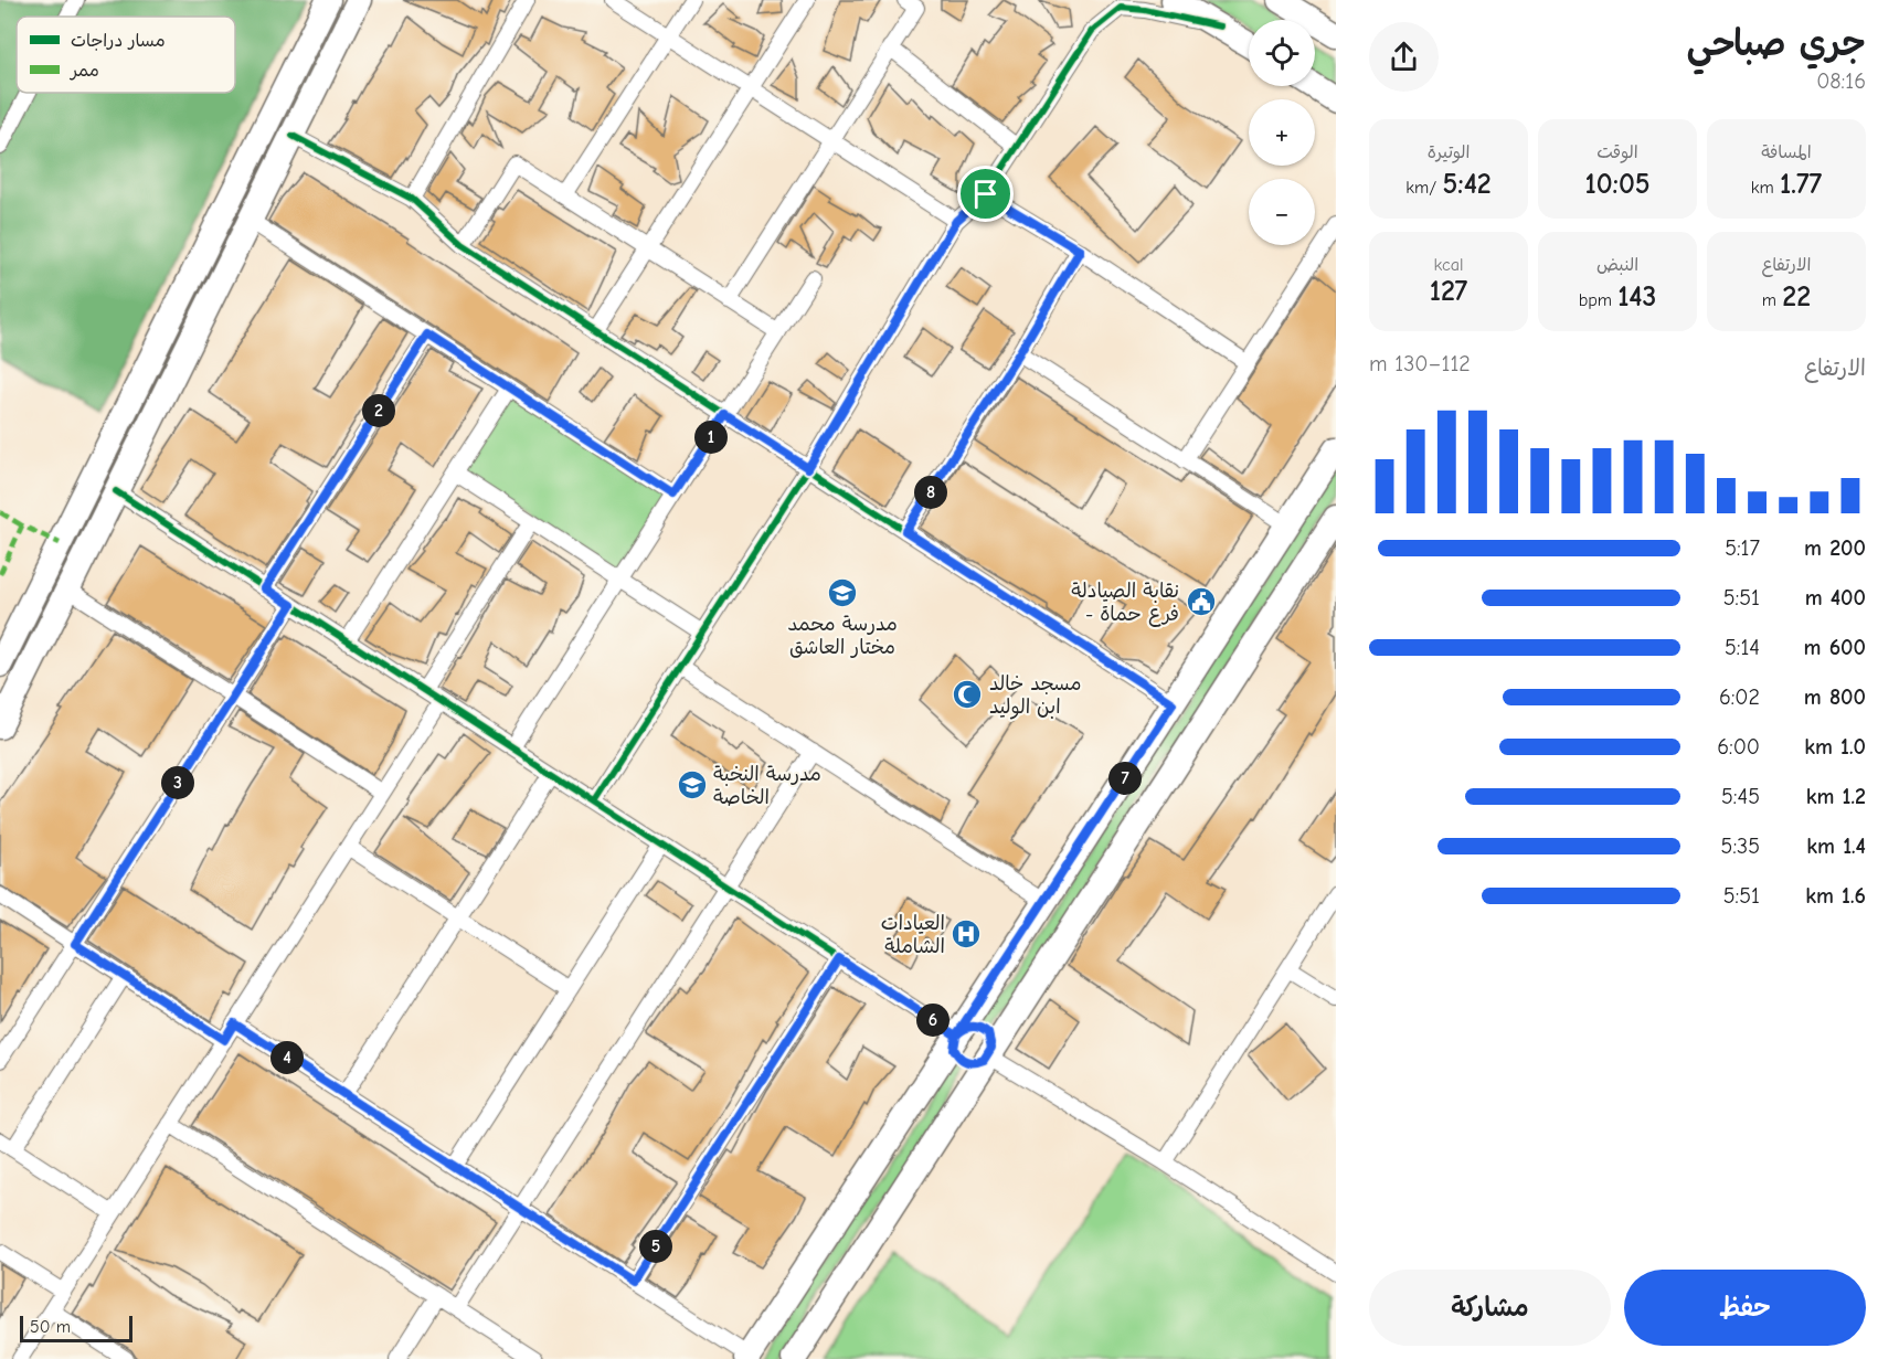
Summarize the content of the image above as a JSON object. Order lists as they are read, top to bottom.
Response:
{
  "places": {
    "school or university": ["مدرسة محمد مختار العاشق", "مدرسة النخبة الخاصة"],
    "public building": ["نقابة الصيادلة - فرع حماة"],
    "mosque": ["مسجد خالد ابن الوليد"],
    "hospital": ["العيادات الشاملة"]
  },
  "legend": ["مسار دراجات", "ممر"],
  "scale_bar": "50 m",
  "page": {
    "heading": ["جري صباحي", "08:16"],
    "map_buttons": ["+", "−"],
    "stats": [
      ["المسافة", "1.77 km"],
      ["الوقت", "10:05"],
      ["الوتيرة", "5:42 /km"],
      ["الارتفاع", "22 m"],
      ["النبض", "143 bpm"],
      ["kcal", "127"]
    ],
    "chart": ["الارتفاع", "112–130 m"],
    "pins": [
      "2",
      "1",
      "8",
      "7",
      "3",
      "6",
      "4",
      "5"
    ],
    "list": [
      {
        "name": "200 m",
        "note": "5:17"
      },
      {
        "name": "400 m",
        "note": "5:51"
      },
      {
        "name": "600 m",
        "note": "5:14"
      },
      {
        "name": "800 m",
        "note": "6:02"
      },
      {
        "name": "1.0 km",
        "note": "6:00"
      },
      {
        "name": "1.2 km",
        "note": "5:45"
      },
      {
        "name": "1.4 km",
        "note": "5:35"
      },
      {
        "name": "1.6 km",
        "note": "5:51"
      }
    ],
    "buttons": ["حفظ", "مشاركة"],
    "scale": "50 m"
  }
}
